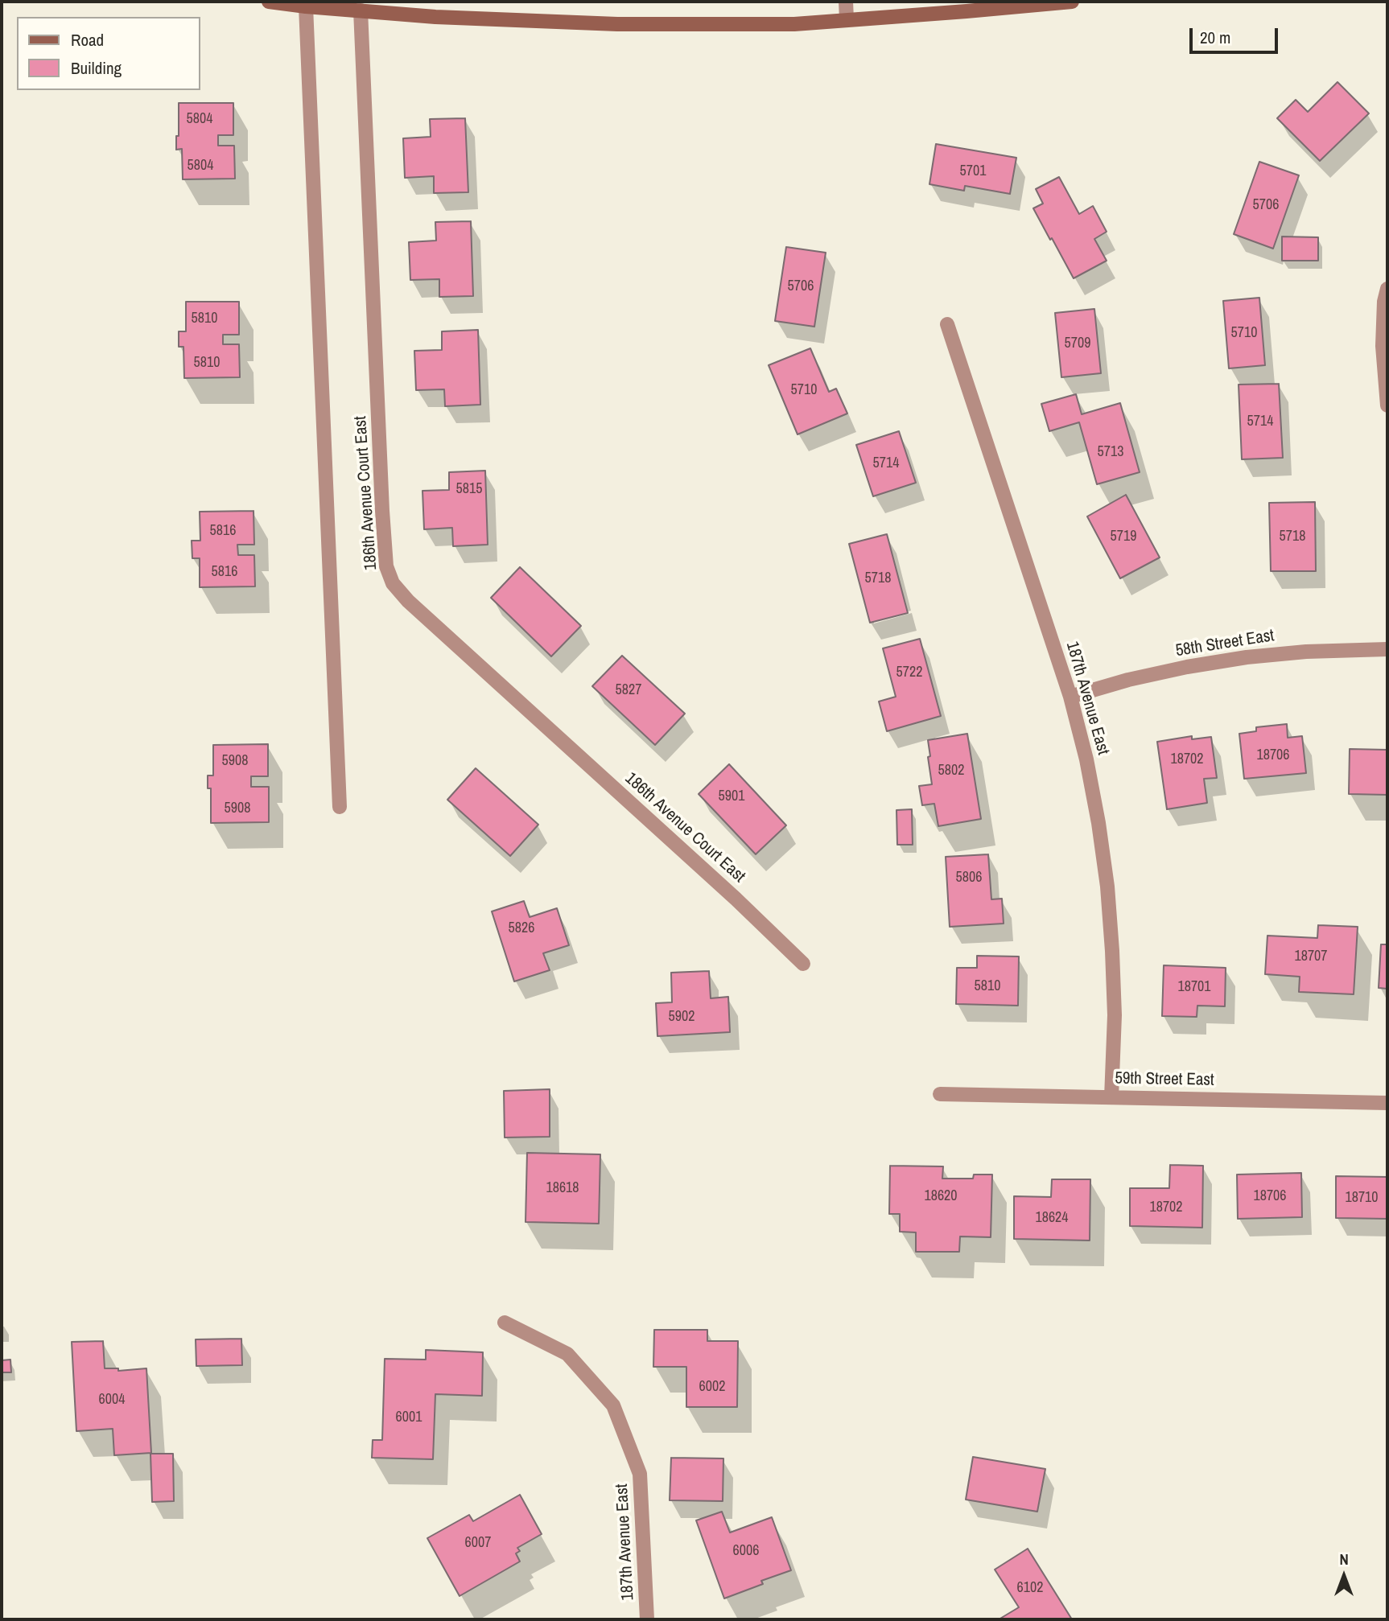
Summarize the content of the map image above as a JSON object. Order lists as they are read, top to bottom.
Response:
{
  "streets": {
    "street": [
      "186th Avenue Court East",
      "58th Street East",
      "187th Avenue East",
      "59th Street East"
    ]
  },
  "crossings": [
    ["58th Street East", "187th Avenue East"],
    ["187th Avenue East", "59th Street East"]
  ],
  "house_numbers": [
    "5804",
    "5804",
    "5701",
    "5706",
    "5706",
    "5810",
    "5710",
    "5709",
    "5810",
    "5710",
    "5714",
    "5713",
    "5714",
    "5815",
    "5816",
    "5719",
    "5718",
    "5816",
    "5718",
    "5722",
    "5827",
    "18706",
    "18702",
    "5908",
    "5802",
    "5901",
    "5908",
    "5806",
    "5826",
    "18707",
    "5810",
    "18701",
    "5902",
    "18618",
    "18620",
    "18706",
    "18710",
    "18702",
    "18624",
    "6002",
    "6004",
    "6001",
    "6007",
    "6006",
    "6102"
  ],
  "legend": ["Road", "Building"],
  "scale_bar": "20 m",
  "north": "top"
}
